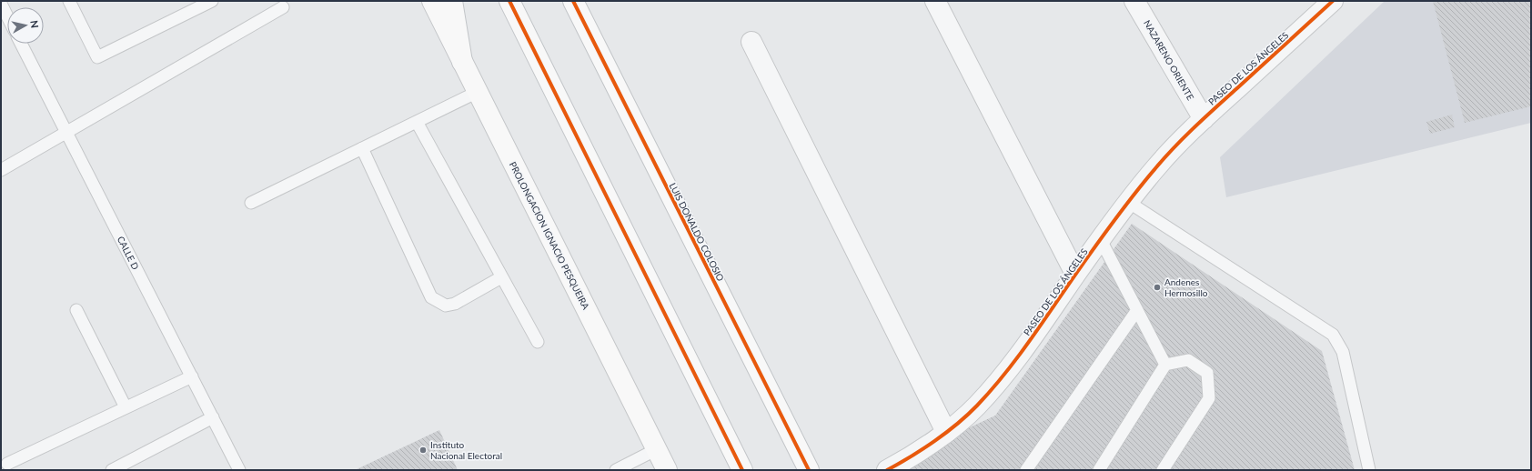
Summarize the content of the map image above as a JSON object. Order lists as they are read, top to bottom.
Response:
{
  "streets": {
    "main road": ["LUIS DONALDO COLOSIO", "PROLONGACION IGNACIO PESQUEIRA"],
    "street": ["NAZARENO ORIENTE", "PASEO DE LOS ÁNGELES"],
    "lane": ["CALLE D"]
  },
  "crossings": [
    ["NAZARENO ORIENTE", "PASEO DE LOS ÁNGELES"]
  ],
  "places": ["Andenes Hermosillo", "Instituto Nacional Electoral"],
  "north": "right"
}
